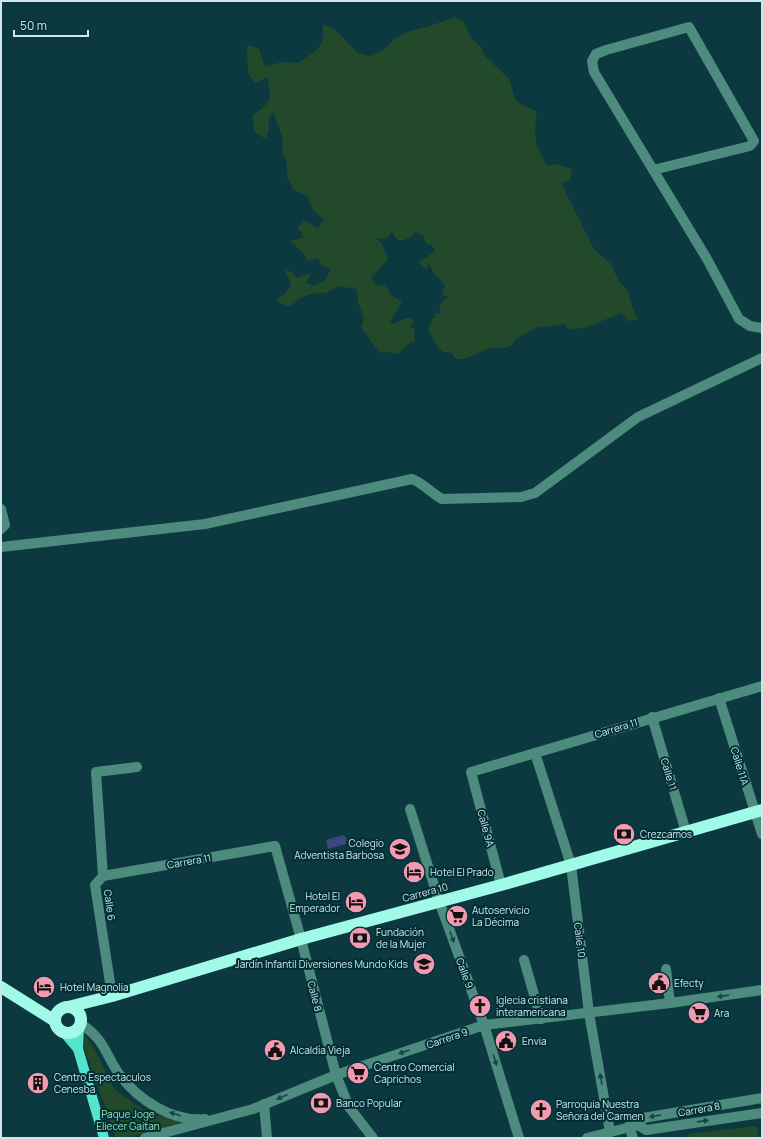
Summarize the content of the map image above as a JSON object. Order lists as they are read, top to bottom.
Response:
{
  "streets": {
    "highway": ["Carrera 10"],
    "street": [
      "Carrera 11",
      "Calle 11A",
      "Calle 11",
      "Calle 9A",
      "Calle 6",
      "Calle 10",
      "Calle 9",
      "Calle 8",
      "Carrera 9",
      "Carrera 8"
    ]
  },
  "crossings": [
    ["Carrera 11", "Calle 11A"],
    ["Carrera 11", "Calle 11"],
    ["Carrera 11", "Calle 9A"],
    ["Carrera 11", "Calle 6"],
    ["Carrera 11", "Calle 10"],
    ["Carrera 11", "Calle 8"],
    ["Calle 11A", "Carrera 10"],
    ["Calle 11", "Carrera 10"],
    ["Calle 9A", "Carrera 10"],
    ["Carrera 10", "Calle 6"],
    ["Carrera 10", "Calle 10"],
    ["Carrera 10", "Calle 9"],
    ["Carrera 10", "Calle 8"],
    ["Calle 10", "Carrera 9"],
    ["Calle 10", "Carrera 8"],
    ["Calle 9", "Carrera 9"],
    ["Calle 8", "Carrera 9"]
  ],
  "one_way": ["Calle 9", "Carrera 9"],
  "parks": ["Paque Joge Eliecer Gaitan"],
  "places": {
    "bank": ["Crezcamos", "Fundación de la Mujer", "Banco Popular"],
    "school or university": ["Colegio Adventista Barbosa", "Jardín Infantil Diversiones Mundo Kids"],
    "hotel": ["Hotel El Prado", "Hotel El Emperador", "Hotel Magnolia"],
    "supermarket": ["Autoservicio La Décima", "Ara", "Centro Comercial Caprichos"],
    "public building": ["Efecty", "Envia", "Alcaldía Vieja"],
    "church": ["Iglecia cristiana interamericana", "Parroquia Nuestra Señora del Carmen"],
    "building": ["Centro Espectaculos Cenesba"]
  },
  "scale_bar": "50 m"
}
